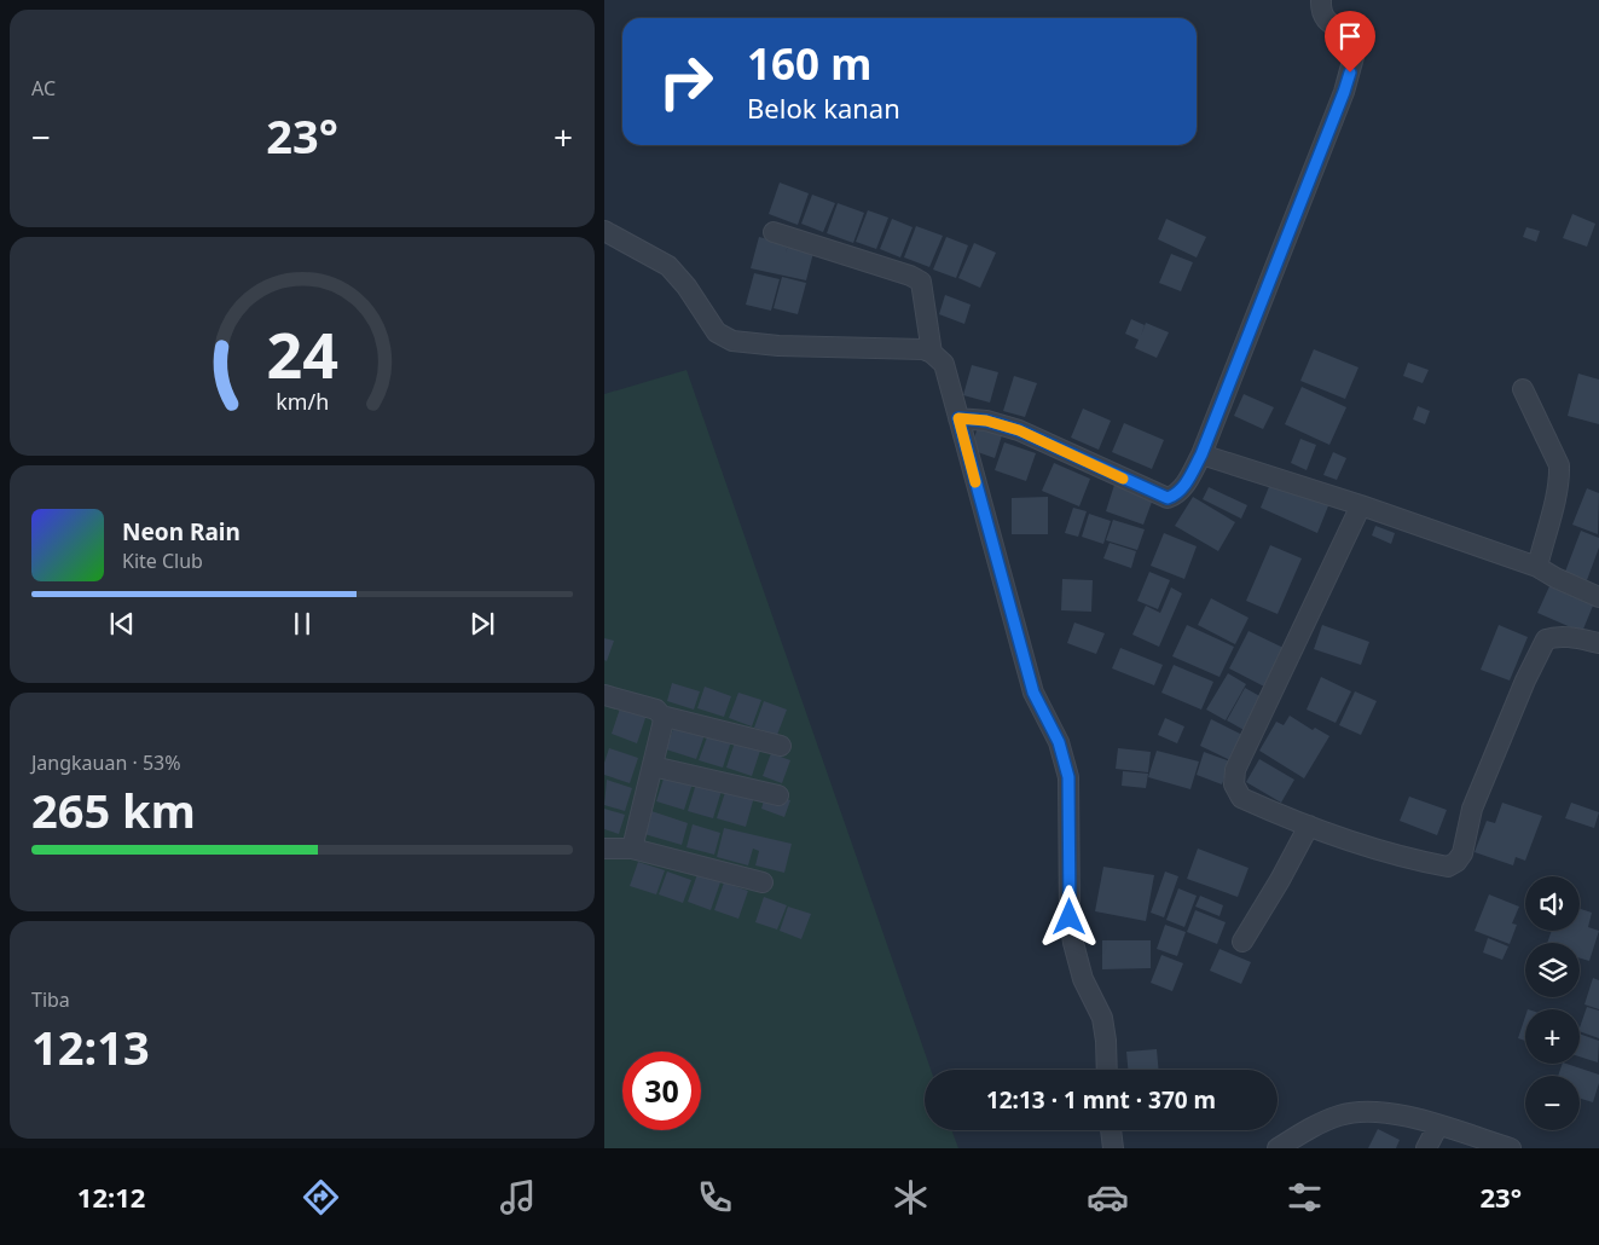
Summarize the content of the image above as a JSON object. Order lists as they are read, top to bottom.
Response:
{
  "page": {
    "tile": [
      "AC",
      ["Jangkauan · 53%", "265 km"],
      ["Tiba", "12:13"]
    ],
    "turn": ["160 m", "Belok kanan"],
    "heat": ["−", "23°", "+"],
    "song": ["Neon Rain", "Kite Club"],
    "map_buttons": ["+", "−"],
    "limit": "30",
    "trip": "12:13 · 1 mnt · 370 m",
    "tabs": ["12:12", "23°"],
    "gauge": ["24", "km/h"]
  }
}
